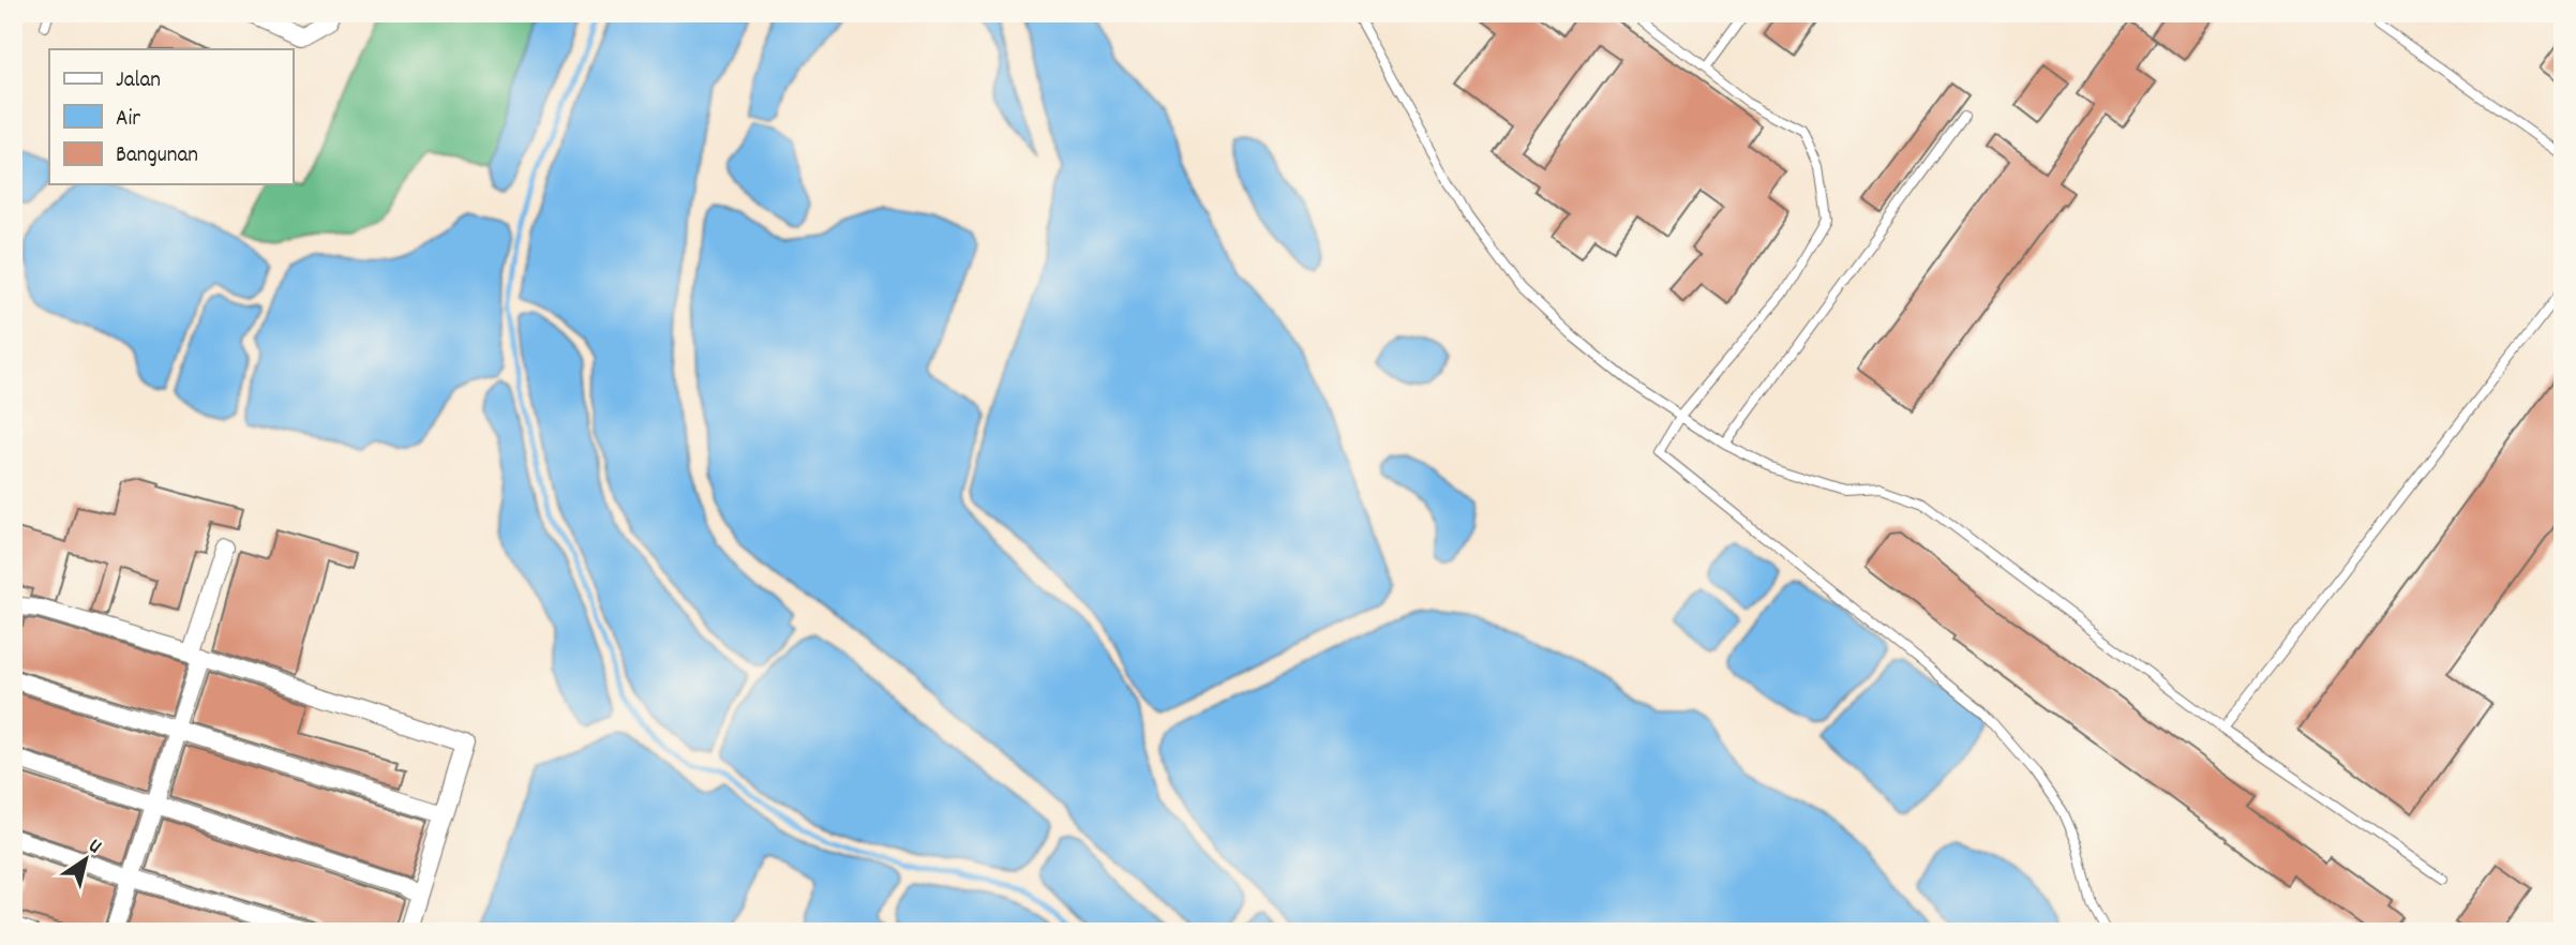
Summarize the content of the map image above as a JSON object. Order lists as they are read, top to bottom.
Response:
{
  "legend": ["Jalan", "Air", "Bangunan"],
  "north": "top right"
}
